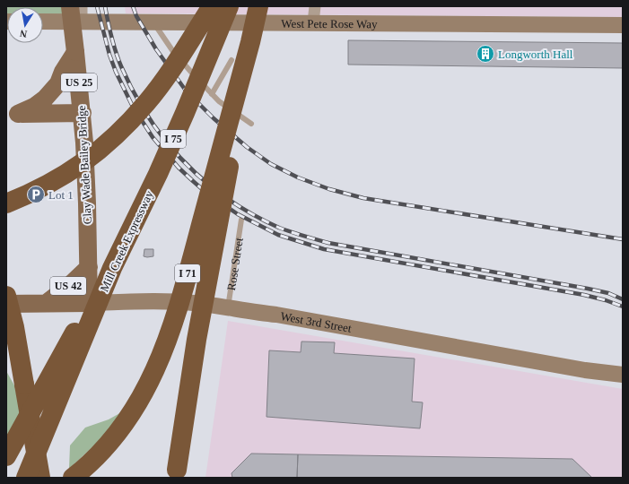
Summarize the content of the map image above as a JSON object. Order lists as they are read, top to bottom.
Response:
{
  "streets": {
    "highway": ["I 75", "Mill Creek Expressway", "I 71"],
    "main road": [
      "West Pete Rose Way",
      "US 25",
      "Clay Wade Bailey Bridge",
      "US 42",
      "West 3rd Street"
    ],
    "lane": ["Rose Street"]
  },
  "crossings": [
    ["Clay Wade Bailey Bridge", "US 42"],
    ["Clay Wade Bailey Bridge", "West 3rd Street"],
    ["Rose Street", "West 3rd Street"],
    ["US 42", "West 3rd Street"]
  ],
  "places": {
    "building": ["Longworth Hall"],
    "parking": ["Lot 1"]
  },
  "north": "bottom"
}
